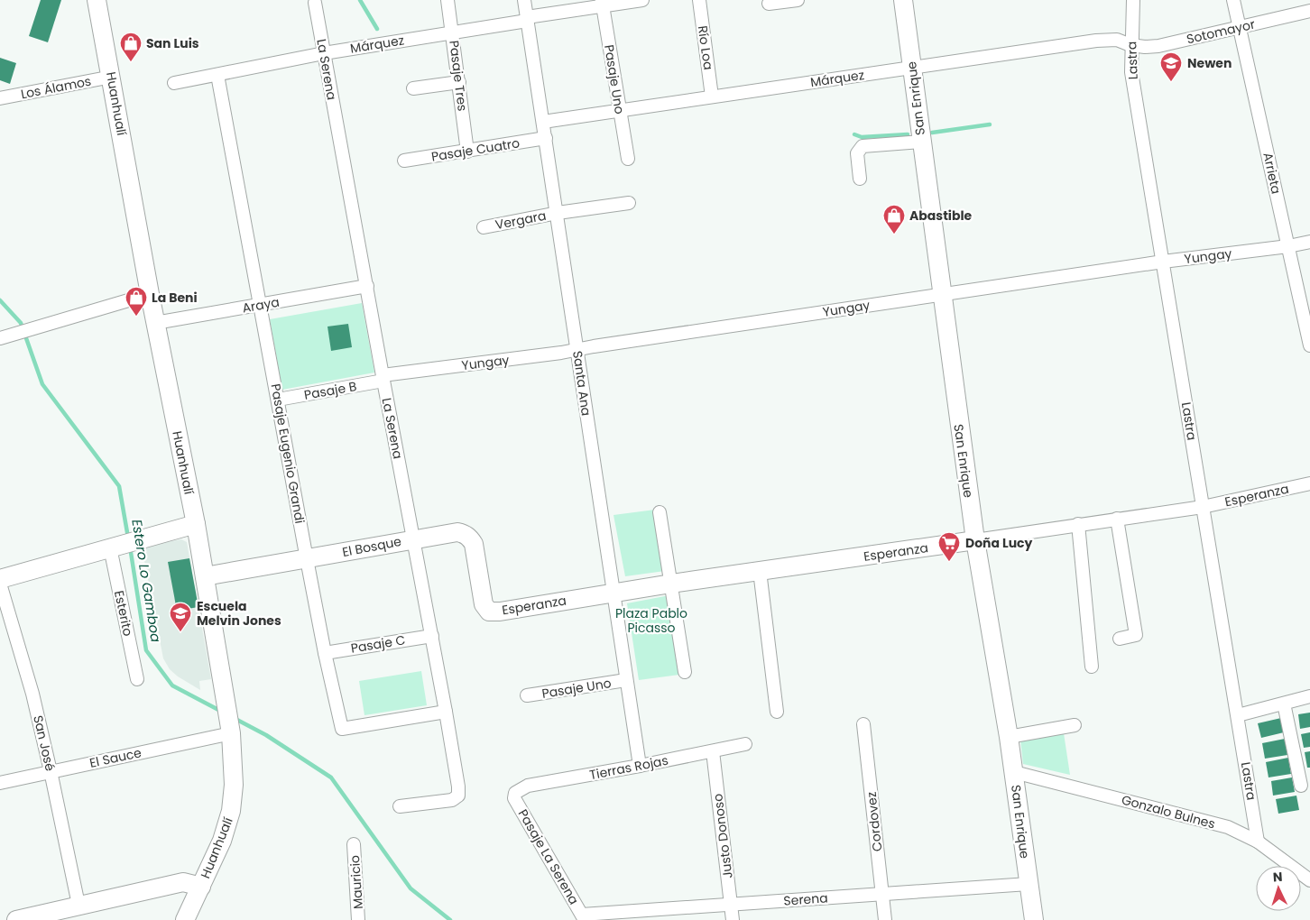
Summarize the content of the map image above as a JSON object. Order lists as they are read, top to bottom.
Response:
{
  "streets": {
    "street": [
      "Sotomayor",
      "Márquez",
      "Río Loa",
      "Lastra",
      "La Serena",
      "Pasaje Tres",
      "Pasaje Uno",
      "Los Álamos",
      "San Enrique",
      "Huanhualí",
      "Pasaje Cuatro",
      "Arrieta",
      "Vergara",
      "Yungay",
      "Araya",
      "Santa Ana",
      "Pasaje B",
      "Pasaje Eugenio Grandi",
      "Esperanza",
      "El Bosque",
      "Esterito",
      "Pasaje C",
      "San José",
      "El Sauce",
      "Tierras Rojas",
      "Gonzalo Bulnes",
      "Cordovez",
      "Justo Donoso",
      "Pasaje La Serena",
      "Mauricio",
      "Serena"
    ]
  },
  "crossings": [
    ["Sotomayor", "Márquez"],
    ["Sotomayor", "Lastra"],
    ["Sotomayor", "Arrieta"],
    ["Márquez", "Río Loa"],
    ["Márquez", "Lastra"],
    ["Márquez", "La Serena"],
    ["Márquez", "Pasaje Tres"],
    ["Márquez", "Pasaje Uno"],
    ["Márquez", "San Enrique"],
    ["Márquez", "Santa Ana"],
    ["Márquez", "Pasaje Eugenio Grandi"],
    ["Lastra", "Yungay"],
    ["Lastra", "Esperanza"],
    ["Lastra", "Gonzalo Bulnes"],
    ["La Serena", "Yungay"],
    ["La Serena", "Araya"],
    ["La Serena", "Pasaje B"],
    ["La Serena", "Pasaje Eugenio Grandi"],
    ["La Serena", "El Bosque"],
    ["La Serena", "Pasaje C"],
    ["Pasaje Tres", "Pasaje Cuatro"],
    ["Pasaje Uno", "Santa Ana"],
    ["Los Álamos", "Huanhualí"],
    ["San Enrique", "Yungay"],
    ["San Enrique", "Esperanza"],
    ["San Enrique", "Gonzalo Bulnes"],
    ["San Enrique", "Serena"],
    ["Huanhualí", "Araya"],
    ["Huanhualí", "El Bosque"],
    ["Huanhualí", "El Sauce"],
    ["Pasaje Cuatro", "Santa Ana"],
    ["Arrieta", "Yungay"],
    ["Vergara", "Santa Ana"],
    ["Yungay", "Santa Ana"],
    ["Yungay", "Pasaje B"],
    ["Araya", "Pasaje Eugenio Grandi"],
    ["Santa Ana", "Esperanza"],
    ["Santa Ana", "Tierras Rojas"],
    ["Pasaje B", "Pasaje Eugenio Grandi"],
    ["Pasaje Eugenio Grandi", "El Bosque"],
    ["Pasaje Eugenio Grandi", "Pasaje C"],
    ["Esperanza", "El Bosque"],
    ["San José", "El Sauce"],
    ["Tierras Rojas", "Justo Donoso"],
    ["Tierras Rojas", "Pasaje La Serena"],
    ["Cordovez", "Serena"],
    ["Justo Donoso", "Serena"],
    ["Pasaje La Serena", "Serena"]
  ],
  "water": ["Estero Lo Gamboa"],
  "parks": ["Plaza Pablo Picasso"],
  "places": {
    "shop": ["San Luis", "Abastible", "La Beni"],
    "school or university": ["Newen", "Escuela Melvin Jones"],
    "supermarket": ["Doña Lucy"]
  },
  "north": "top"
}
